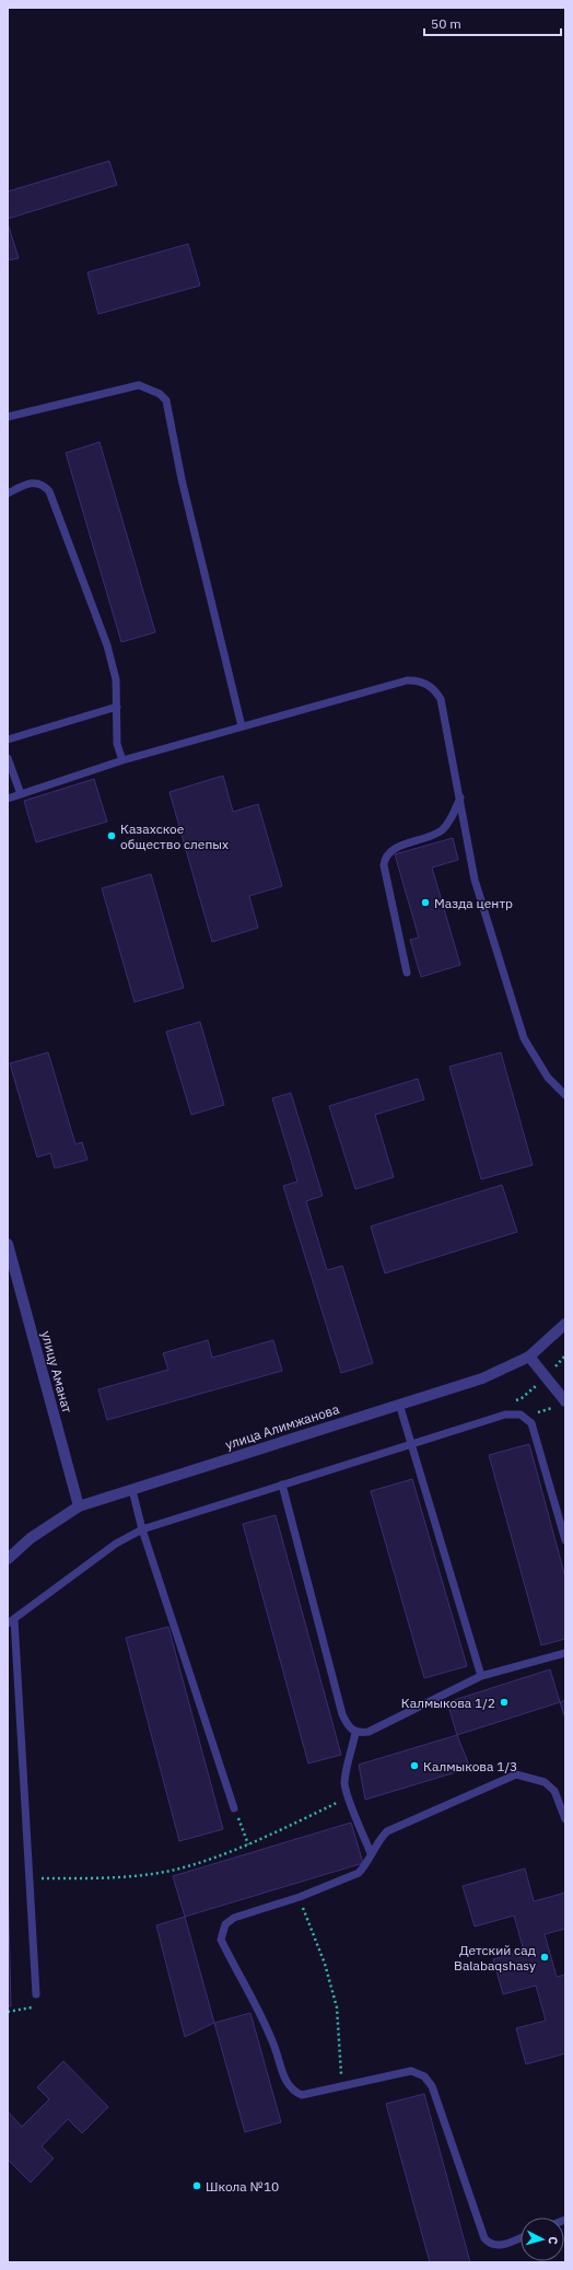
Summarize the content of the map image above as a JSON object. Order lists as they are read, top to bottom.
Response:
{
  "streets": {
    "street": ["улицу Аманат", "улица Алимжанова"]
  },
  "crossings": [
    ["улицу Аманат", "улица Алимжанова"]
  ],
  "places": [
    "Казахское общество слепых",
    "Мазда центр",
    "Калмыкова 1/2",
    "Калмыкова 1/3",
    "Детский сад Balabaqshasy",
    "Школа №10"
  ],
  "scale_bar": "50 m",
  "north": "right"
}
